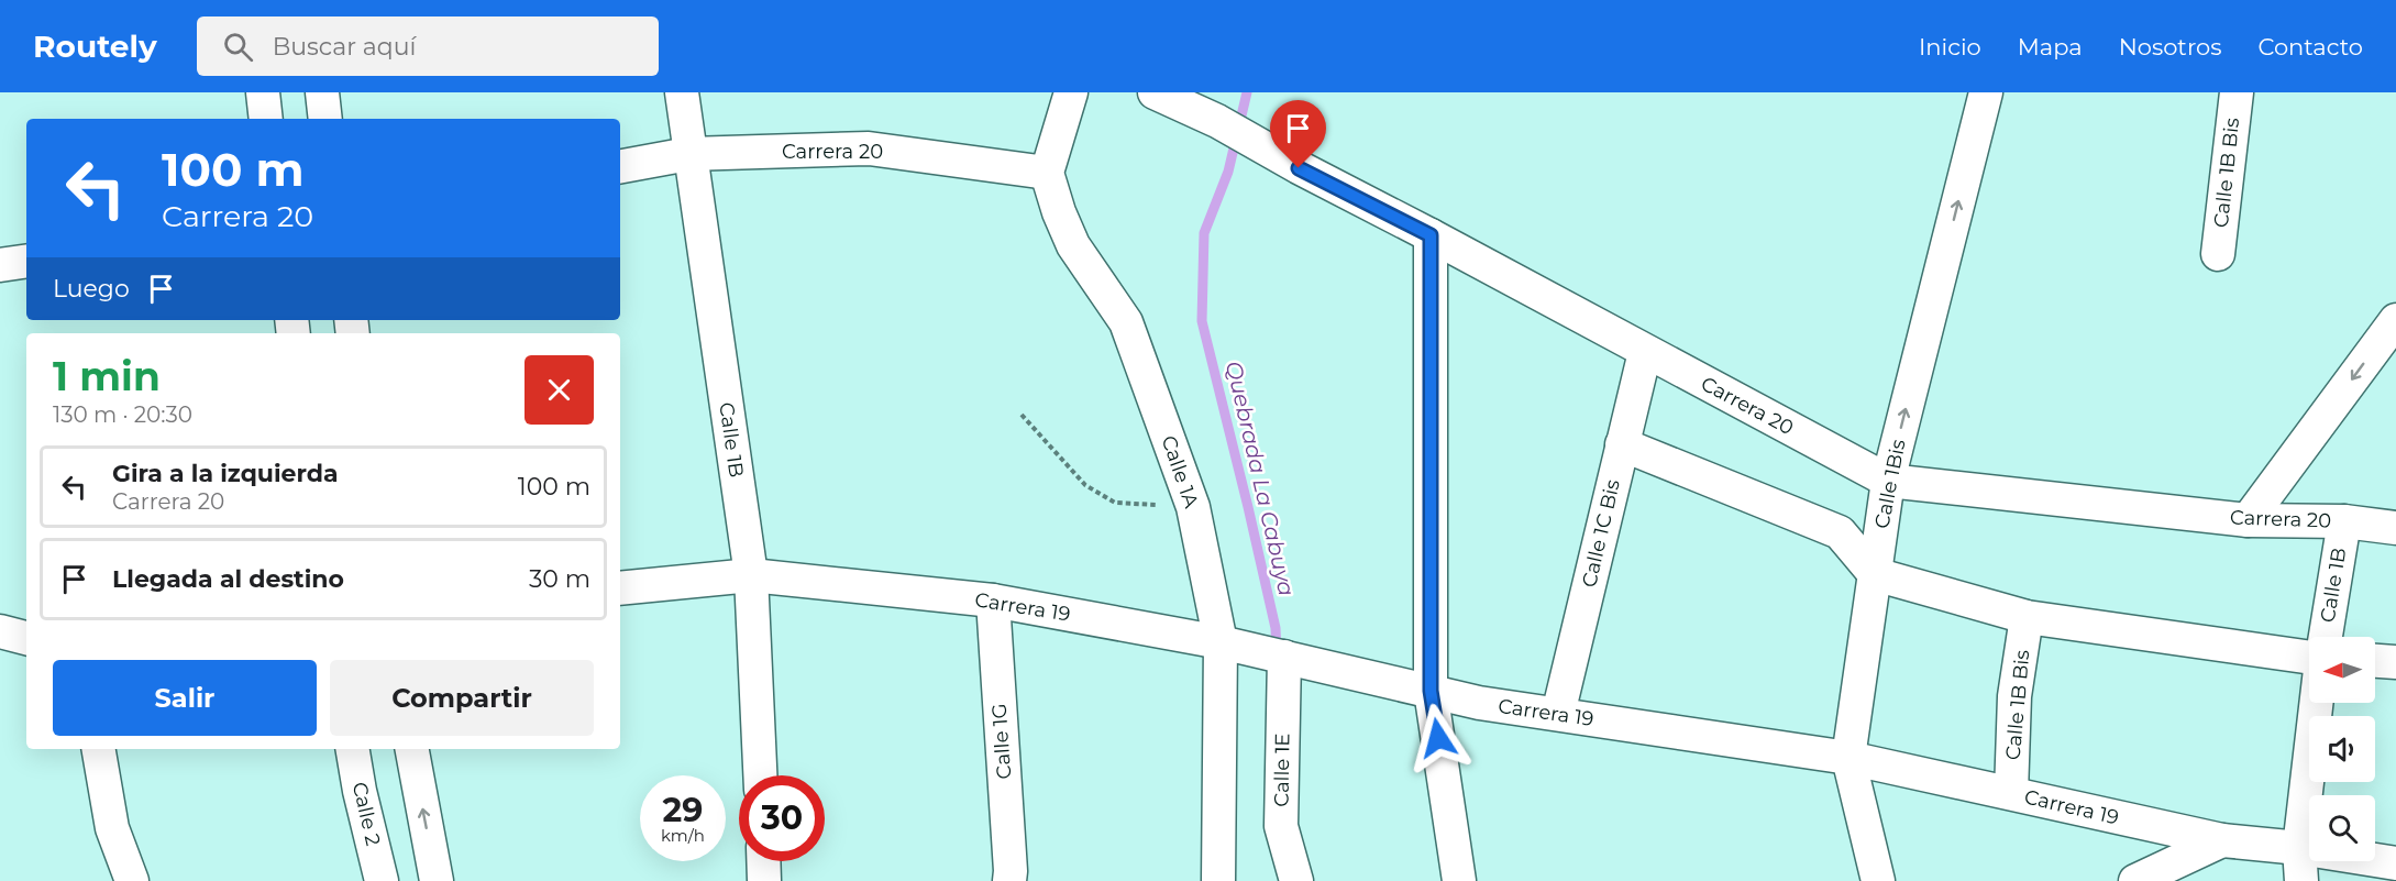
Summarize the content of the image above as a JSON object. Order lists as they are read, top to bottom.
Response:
{
  "streets": {
    "street": [
      "Carrera 20",
      "Calle 1B Bis",
      "Calle 1B",
      "Calle 1A",
      "Calle 1Bis",
      "Calle 1C Bis",
      "Carrera 19",
      "Calle 1G",
      "Calle 1E",
      "Calle 2"
    ]
  },
  "crossings": [
    ["Carrera 20", "Calle 1B"],
    ["Carrera 20", "Calle 1A"],
    ["Carrera 20", "Calle 1Bis"],
    ["Carrera 20", "Calle 1C Bis"],
    ["Calle 1B Bis", "Carrera 19"],
    ["Calle 1B", "Carrera 19"],
    ["Calle 1A", "Carrera 19"],
    ["Calle 1Bis", "Carrera 19"],
    ["Calle 1C Bis", "Carrera 19"],
    ["Carrera 19", "Calle 1G"],
    ["Carrera 19", "Calle 1E"]
  ],
  "one_way": ["Calle 1Bis"],
  "water": ["Quebrada La Cabuya"],
  "north": "left",
  "page": {
    "header": "Routely",
    "search": "Buscar aquí",
    "nav": [
      "Inicio",
      "Mapa",
      "Nosotros",
      "Contacto"
    ],
    "turn": ["100 m", "Carrera 20"],
    "then": "Luego",
    "heading": ["1 min", "130 m · 20:30"],
    "list": [
      {
        "name": "Gira a la izquierda",
        "note": "Carrera 20",
        "value": "100 m"
      },
      {
        "name": "Llegada al destino",
        "value": "30 m"
      }
    ],
    "buttons": ["Salir", "Compartir"],
    "speed": "29 km/h",
    "limit": "30"
  }
}
